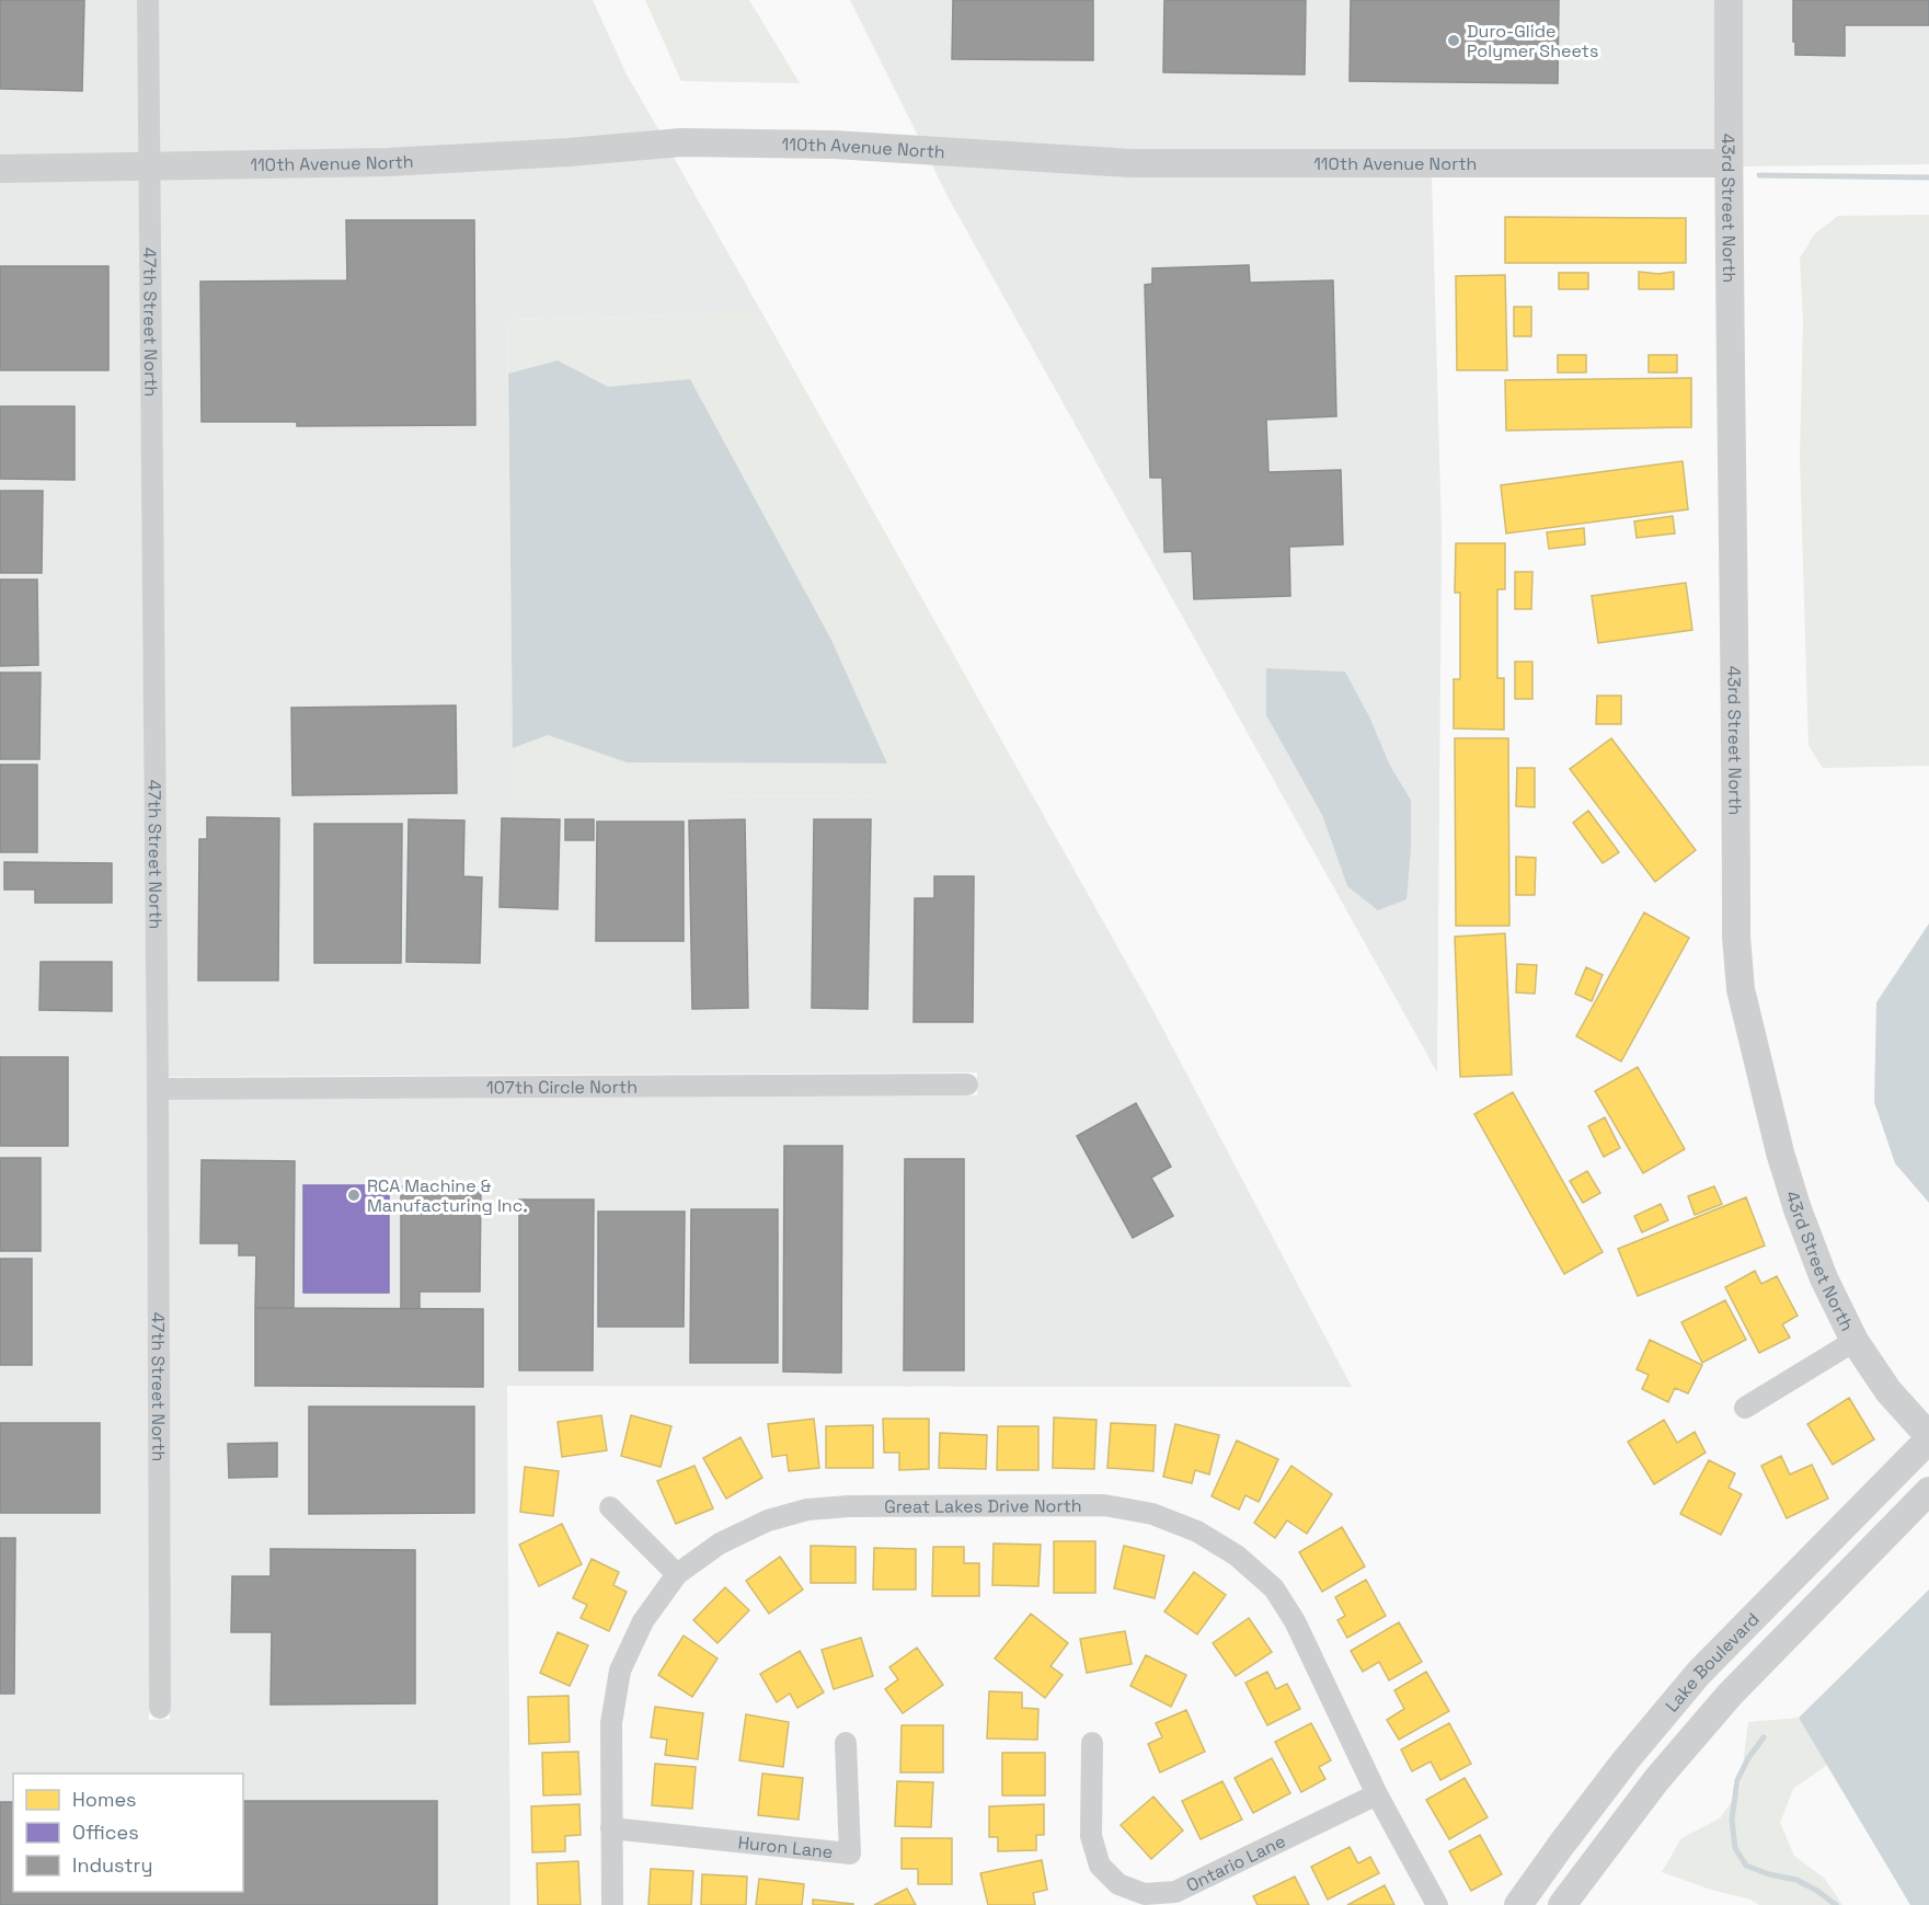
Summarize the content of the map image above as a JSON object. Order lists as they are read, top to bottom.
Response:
{
  "streets": {
    "street": [
      "110th Avenue North",
      "43rd Street North",
      "47th Street North",
      "107th Circle North",
      "Great Lakes Drive North",
      "Lake Boulevard",
      "Huron Lane",
      "Ontario Lane"
    ]
  },
  "crossings": [
    ["110th Avenue North", "43rd Street North"],
    ["110th Avenue North", "47th Street North"],
    ["43rd Street North", "Lake Boulevard"],
    ["47th Street North", "107th Circle North"],
    ["Great Lakes Drive North", "Huron Lane"],
    ["Great Lakes Drive North", "Ontario Lane"]
  ],
  "places": ["Duro-Glide Polymer Sheets", "RCA Machine & Manufacturing Inc."],
  "legend": ["Homes", "Offices", "Industry"]
}
